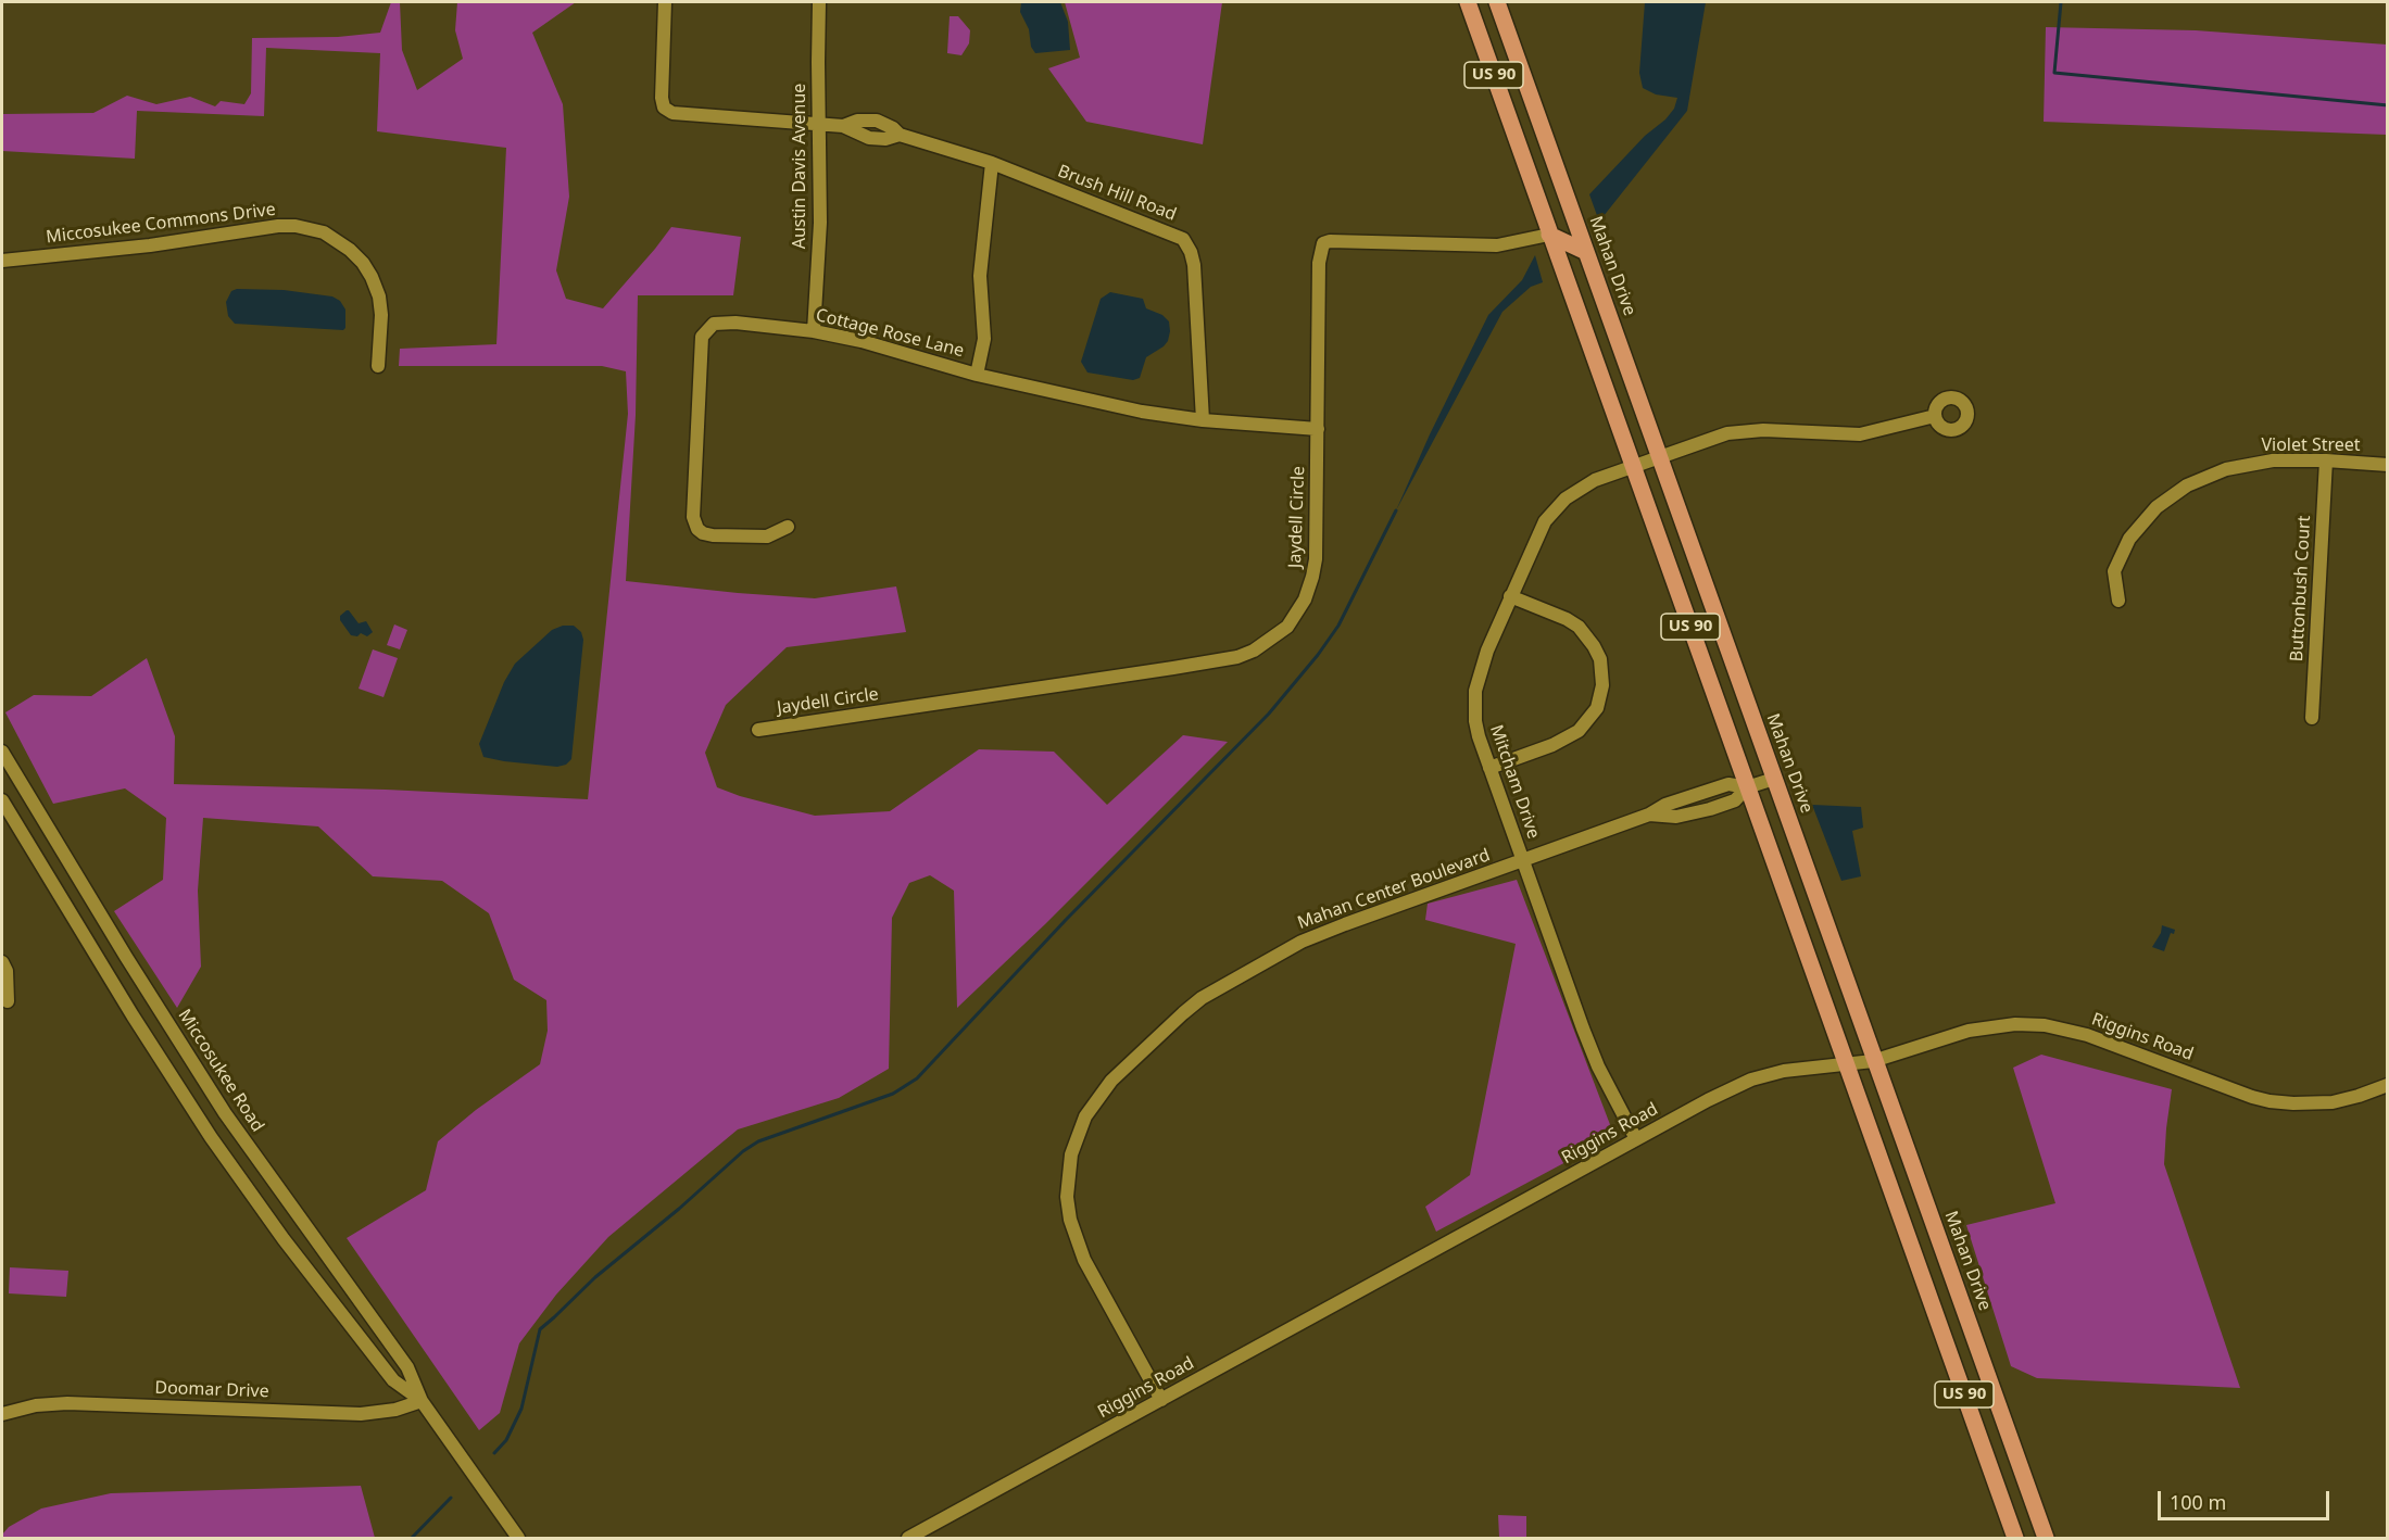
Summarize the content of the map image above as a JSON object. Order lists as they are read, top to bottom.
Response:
{
  "streets": {
    "main road": ["US 90", "Mahan Drive"],
    "street": [
      "Austin Davis Avenue",
      "Brush Hill Road",
      "Miccosukee Commons Drive",
      "Cottage Rose Lane",
      "Violet Street",
      "Jaydell Circle",
      "Buttonbush Court",
      "Mitcham Drive",
      "Mahan Center Boulevard",
      "Riggins Road",
      "Miccosukee Road",
      "Doomar Drive"
    ]
  },
  "crossings": [
    ["US 90", "Jaydell Circle"],
    ["US 90", "Mitcham Drive"],
    ["US 90", "Mahan Center Boulevard"],
    ["US 90", "Riggins Road"],
    ["Austin Davis Avenue", "Brush Hill Road"],
    ["Austin Davis Avenue", "Cottage Rose Lane"],
    ["Brush Hill Road", "Cottage Rose Lane"],
    ["Mahan Drive", "Mitcham Drive"],
    ["Mahan Drive", "Mahan Center Boulevard"],
    ["Mahan Drive", "Riggins Road"],
    ["Cottage Rose Lane", "Jaydell Circle"],
    ["Violet Street", "Buttonbush Court"],
    ["Mitcham Drive", "Mahan Center Boulevard"],
    ["Mitcham Drive", "Riggins Road"],
    ["Mahan Center Boulevard", "Riggins Road"],
    ["Miccosukee Road", "Doomar Drive"]
  ],
  "scale_bar": "100 m"
}
